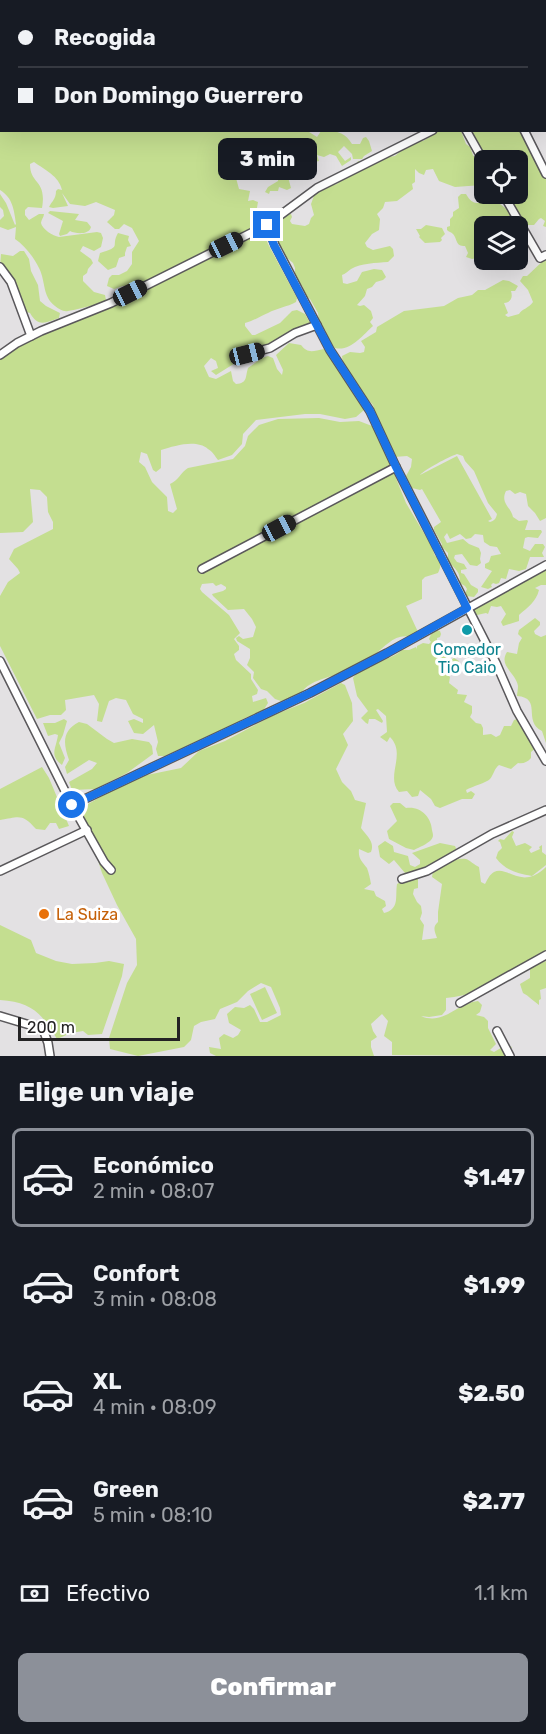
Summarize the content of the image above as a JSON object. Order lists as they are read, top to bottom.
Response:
{
  "places": ["Comedor Tio Caio", "La Suiza"],
  "scale_bar": "200 m",
  "page": {
    "banner": ["Recogida", "Don Domingo Guerrero"],
    "bubble": "3 min",
    "scale": "200 m",
    "heading": "Elige un viaje",
    "list": [
      {
        "name": "Económico",
        "note": "2 min · 08:07",
        "value": "$1.47"
      },
      {
        "name": "Confort",
        "note": "3 min · 08:08",
        "value": "$1.99"
      },
      {
        "name": "XL",
        "note": "4 min · 08:09",
        "value": "$2.50"
      },
      {
        "name": "Green",
        "note": "5 min · 08:10",
        "value": "$2.77"
      }
    ],
    "pay": ["Efectivo", "1.1 km"],
    "buttons": "Confirmar"
  }
}
